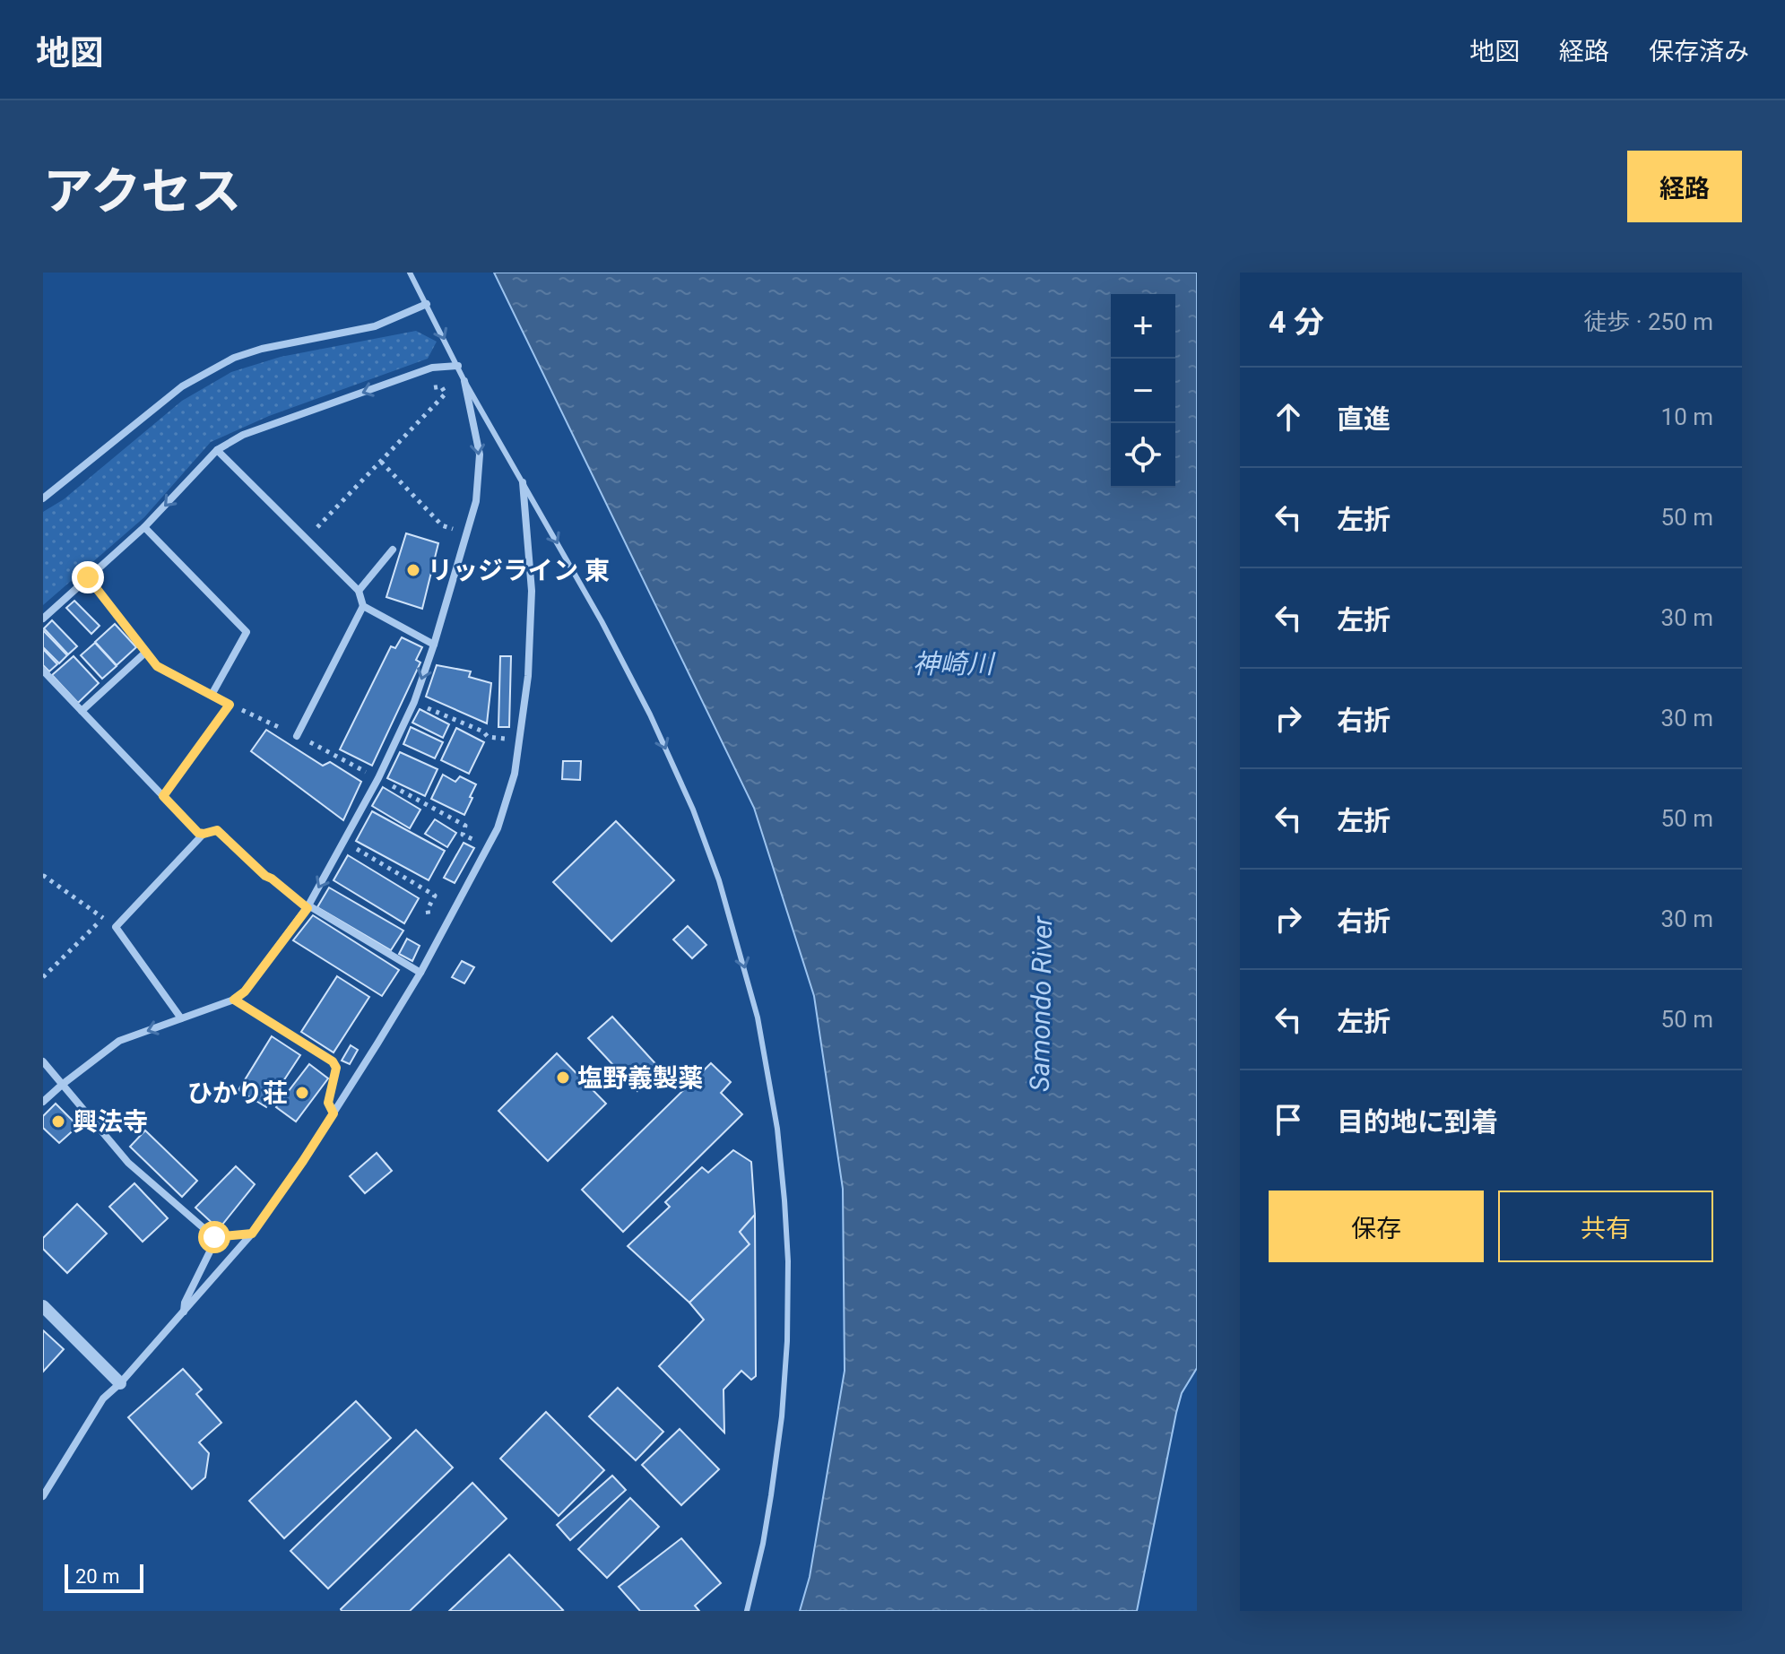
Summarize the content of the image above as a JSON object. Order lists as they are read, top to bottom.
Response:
{
  "water": ["神崎川", "Samondo River"],
  "places": [
    "リッジライン 東",
    "塩野義製薬",
    "ひかり荘",
    "興法寺"
  ],
  "scale_bar": "20 m",
  "page": {
    "header": "地図",
    "nav": ["地図", "経路", "保存済み"],
    "title": "アクセス",
    "buttons": [
      "経路",
      ["保存", "共有"]
    ],
    "heading": ["4 分", "徒歩 · 250 m"],
    "map_buttons": ["+", "−"],
    "list": [
      ["直進", "10 m"],
      ["左折", "50 m"],
      ["左折", "30 m"],
      ["右折", "30 m"],
      ["左折", "50 m"],
      ["右折", "30 m"],
      ["左折", "50 m"],
      "目的地に到着"
    ],
    "scale": "20 m"
  }
}
